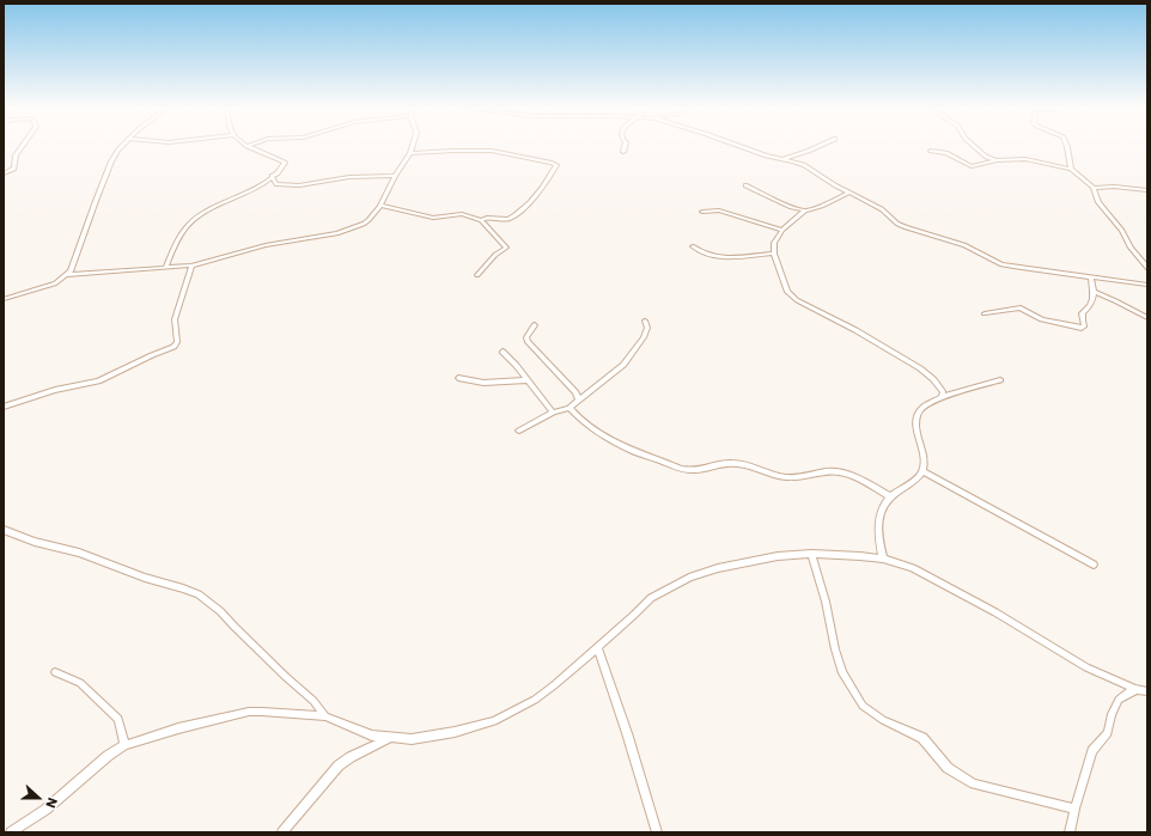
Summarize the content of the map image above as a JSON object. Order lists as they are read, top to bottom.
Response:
{
  "north": "right"
}
